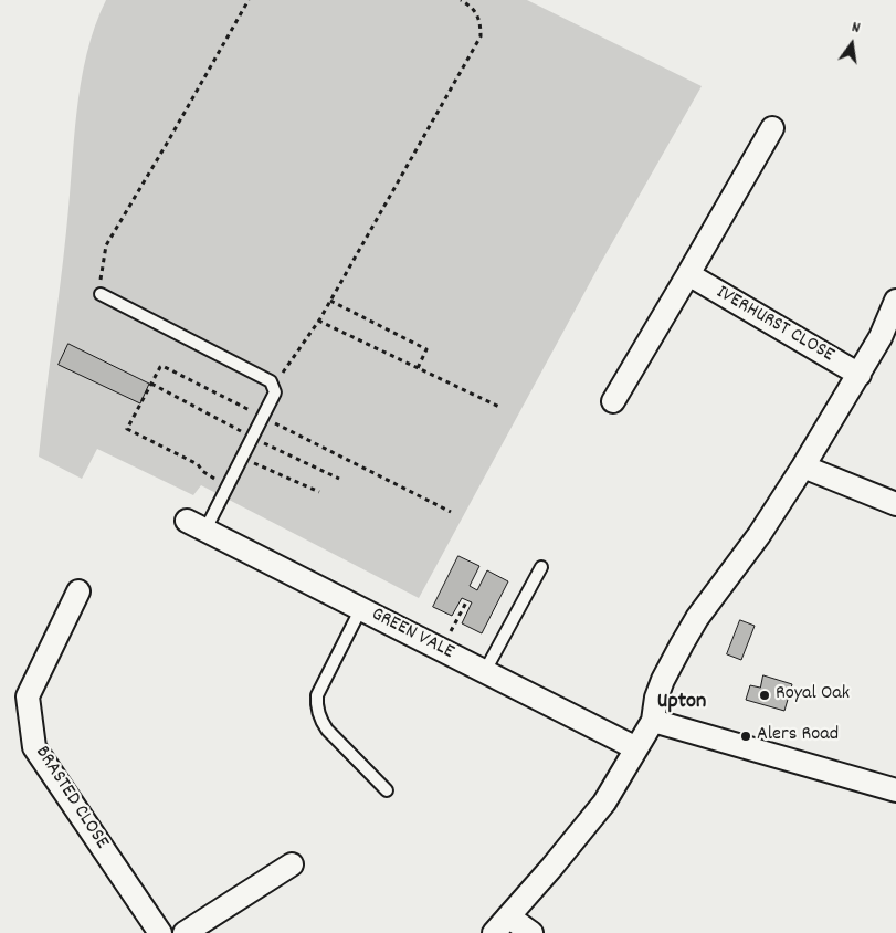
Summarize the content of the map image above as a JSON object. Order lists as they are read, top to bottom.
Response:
{
  "streets": {
    "street": ["IVERHURST CLOSE", "GREEN VALE", "BRASTED CLOSE"]
  },
  "districts": ["Upton"],
  "places": ["Royal Oak", "Alers Road"],
  "north": "top"
}
